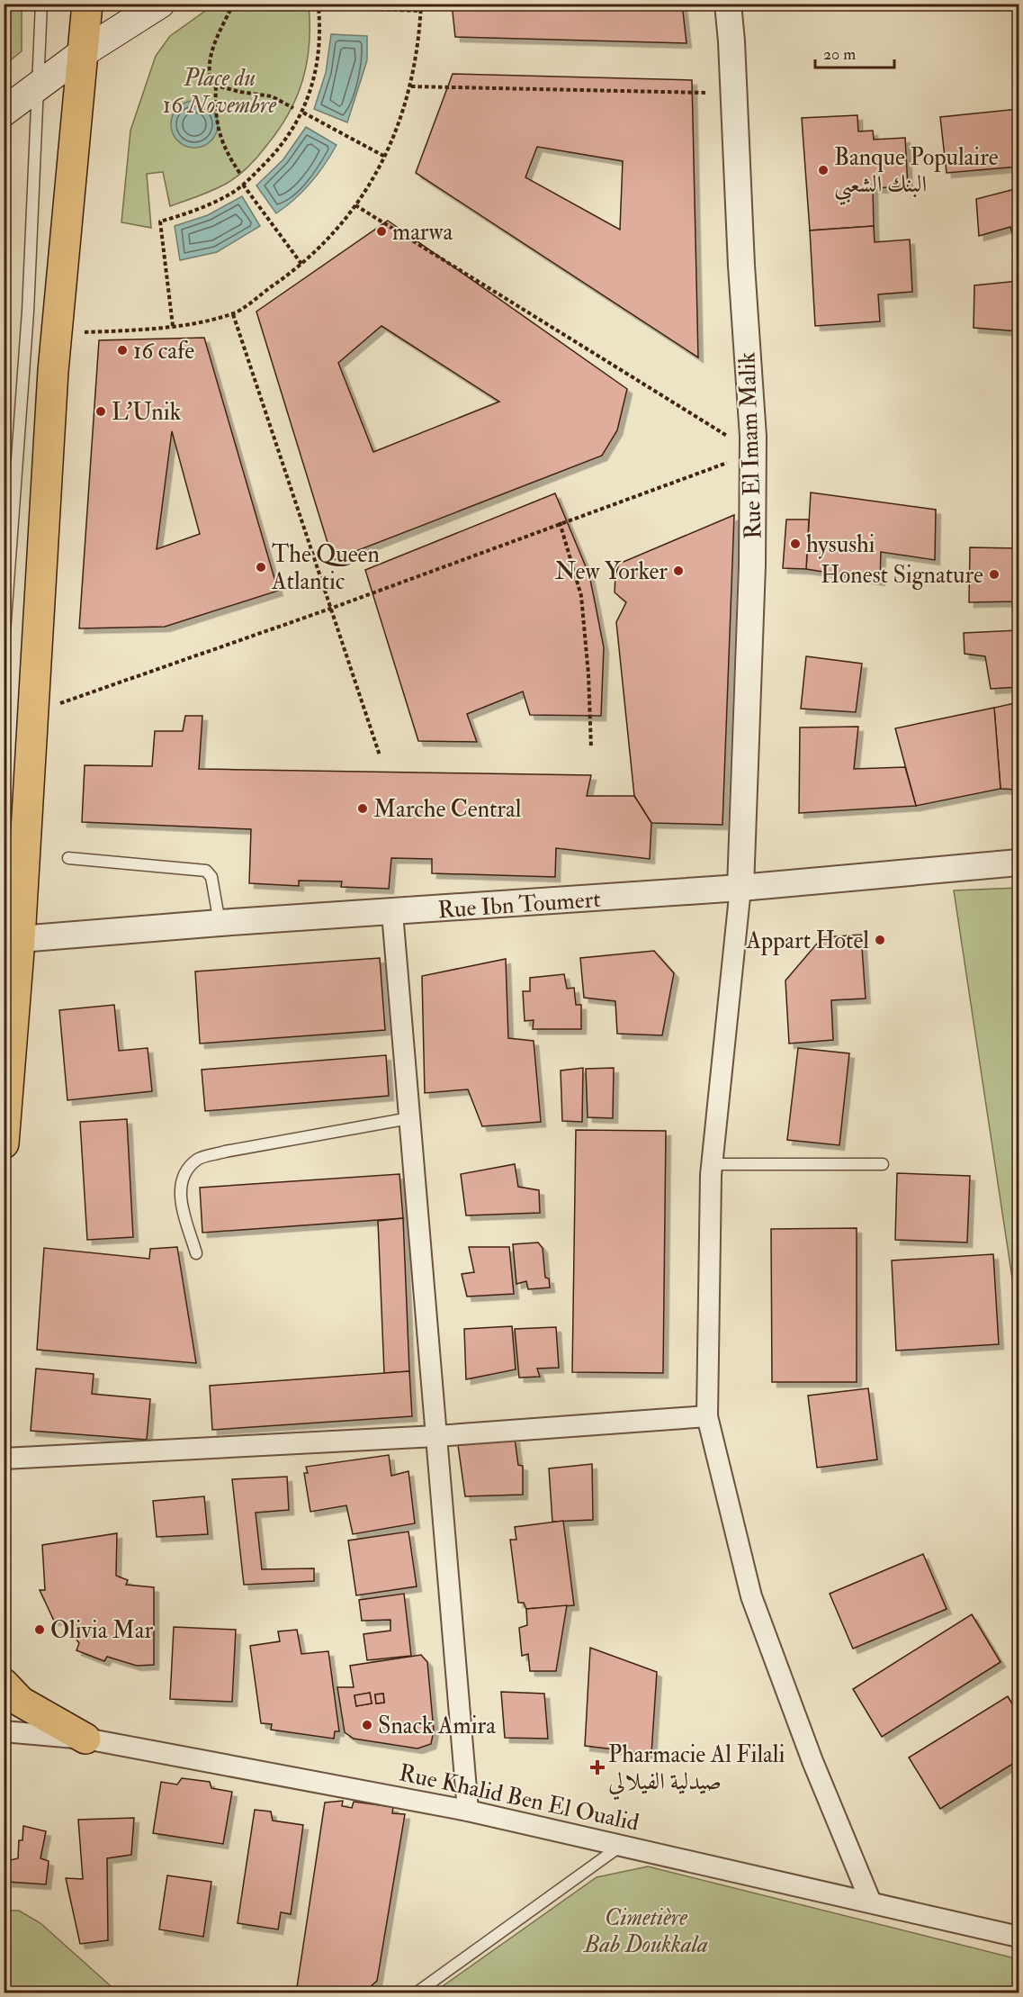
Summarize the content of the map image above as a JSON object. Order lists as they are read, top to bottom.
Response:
{
  "streets": {
    "street": ["Rue El Imam Malik", "Rue Ibn Toumert", "Rue Khalid Ben El Oualid"]
  },
  "crossings": [
    ["Rue El Imam Malik", "Rue Ibn Toumert"]
  ],
  "parks": ["Place du 16 Novembre", "Cimetière Bab Doukkala"],
  "places": {
    "other": [
      "Banque Populaire البنك الشعبي",
      "marwa",
      "16 cafe",
      "L'Unik",
      "hysushi",
      "The Queen Atlantic",
      "New Yorker",
      "Honest Signature",
      "Marche Central",
      "Appart Hotel",
      "Olivia Mar",
      "Snack Amira"
    ],
    "health": ["Pharmacie Al Filali صيدلية الفيلالي"]
  },
  "scale_bar": "20 m"
}
